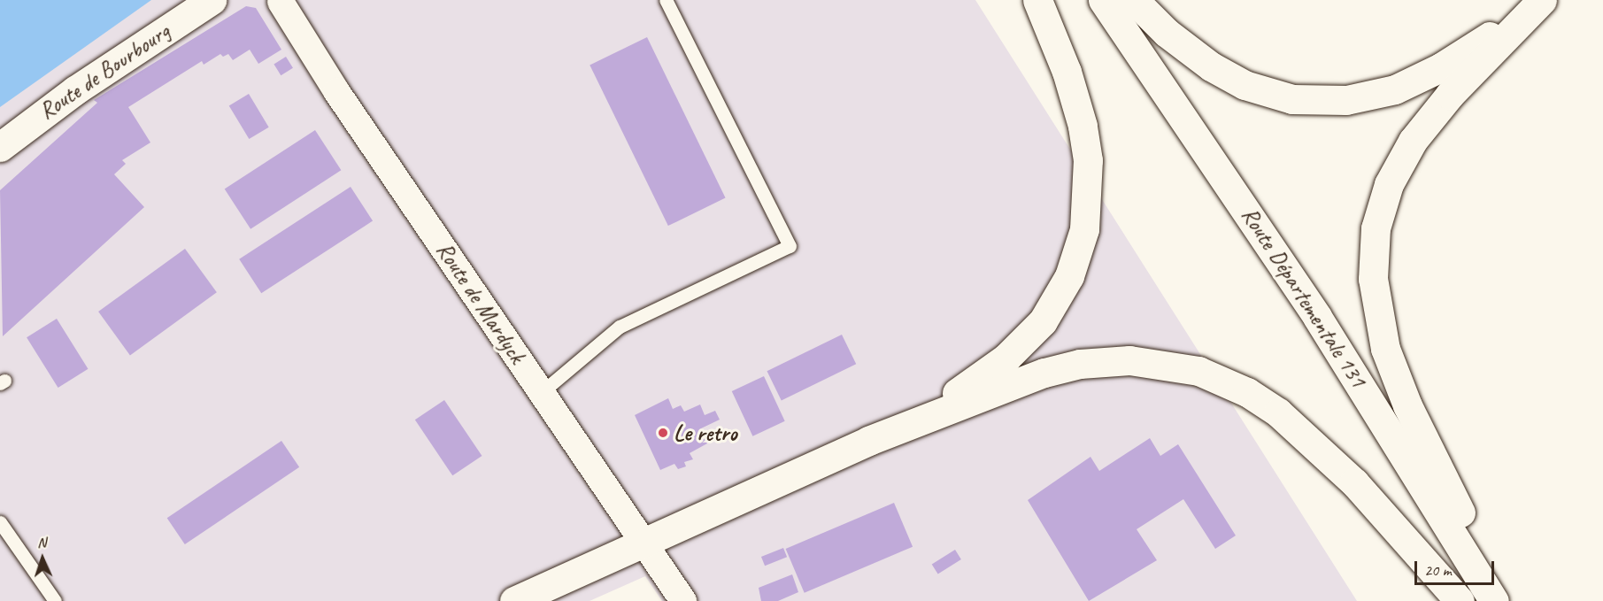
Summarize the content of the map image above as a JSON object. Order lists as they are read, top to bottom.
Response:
{
  "streets": {
    "main road": ["Route de Bourbourg", "Route Départementale 131"],
    "street": ["Route de Mardyck"]
  },
  "places": ["Le retro"],
  "scale_bar": "20 m",
  "north": "top"
}
